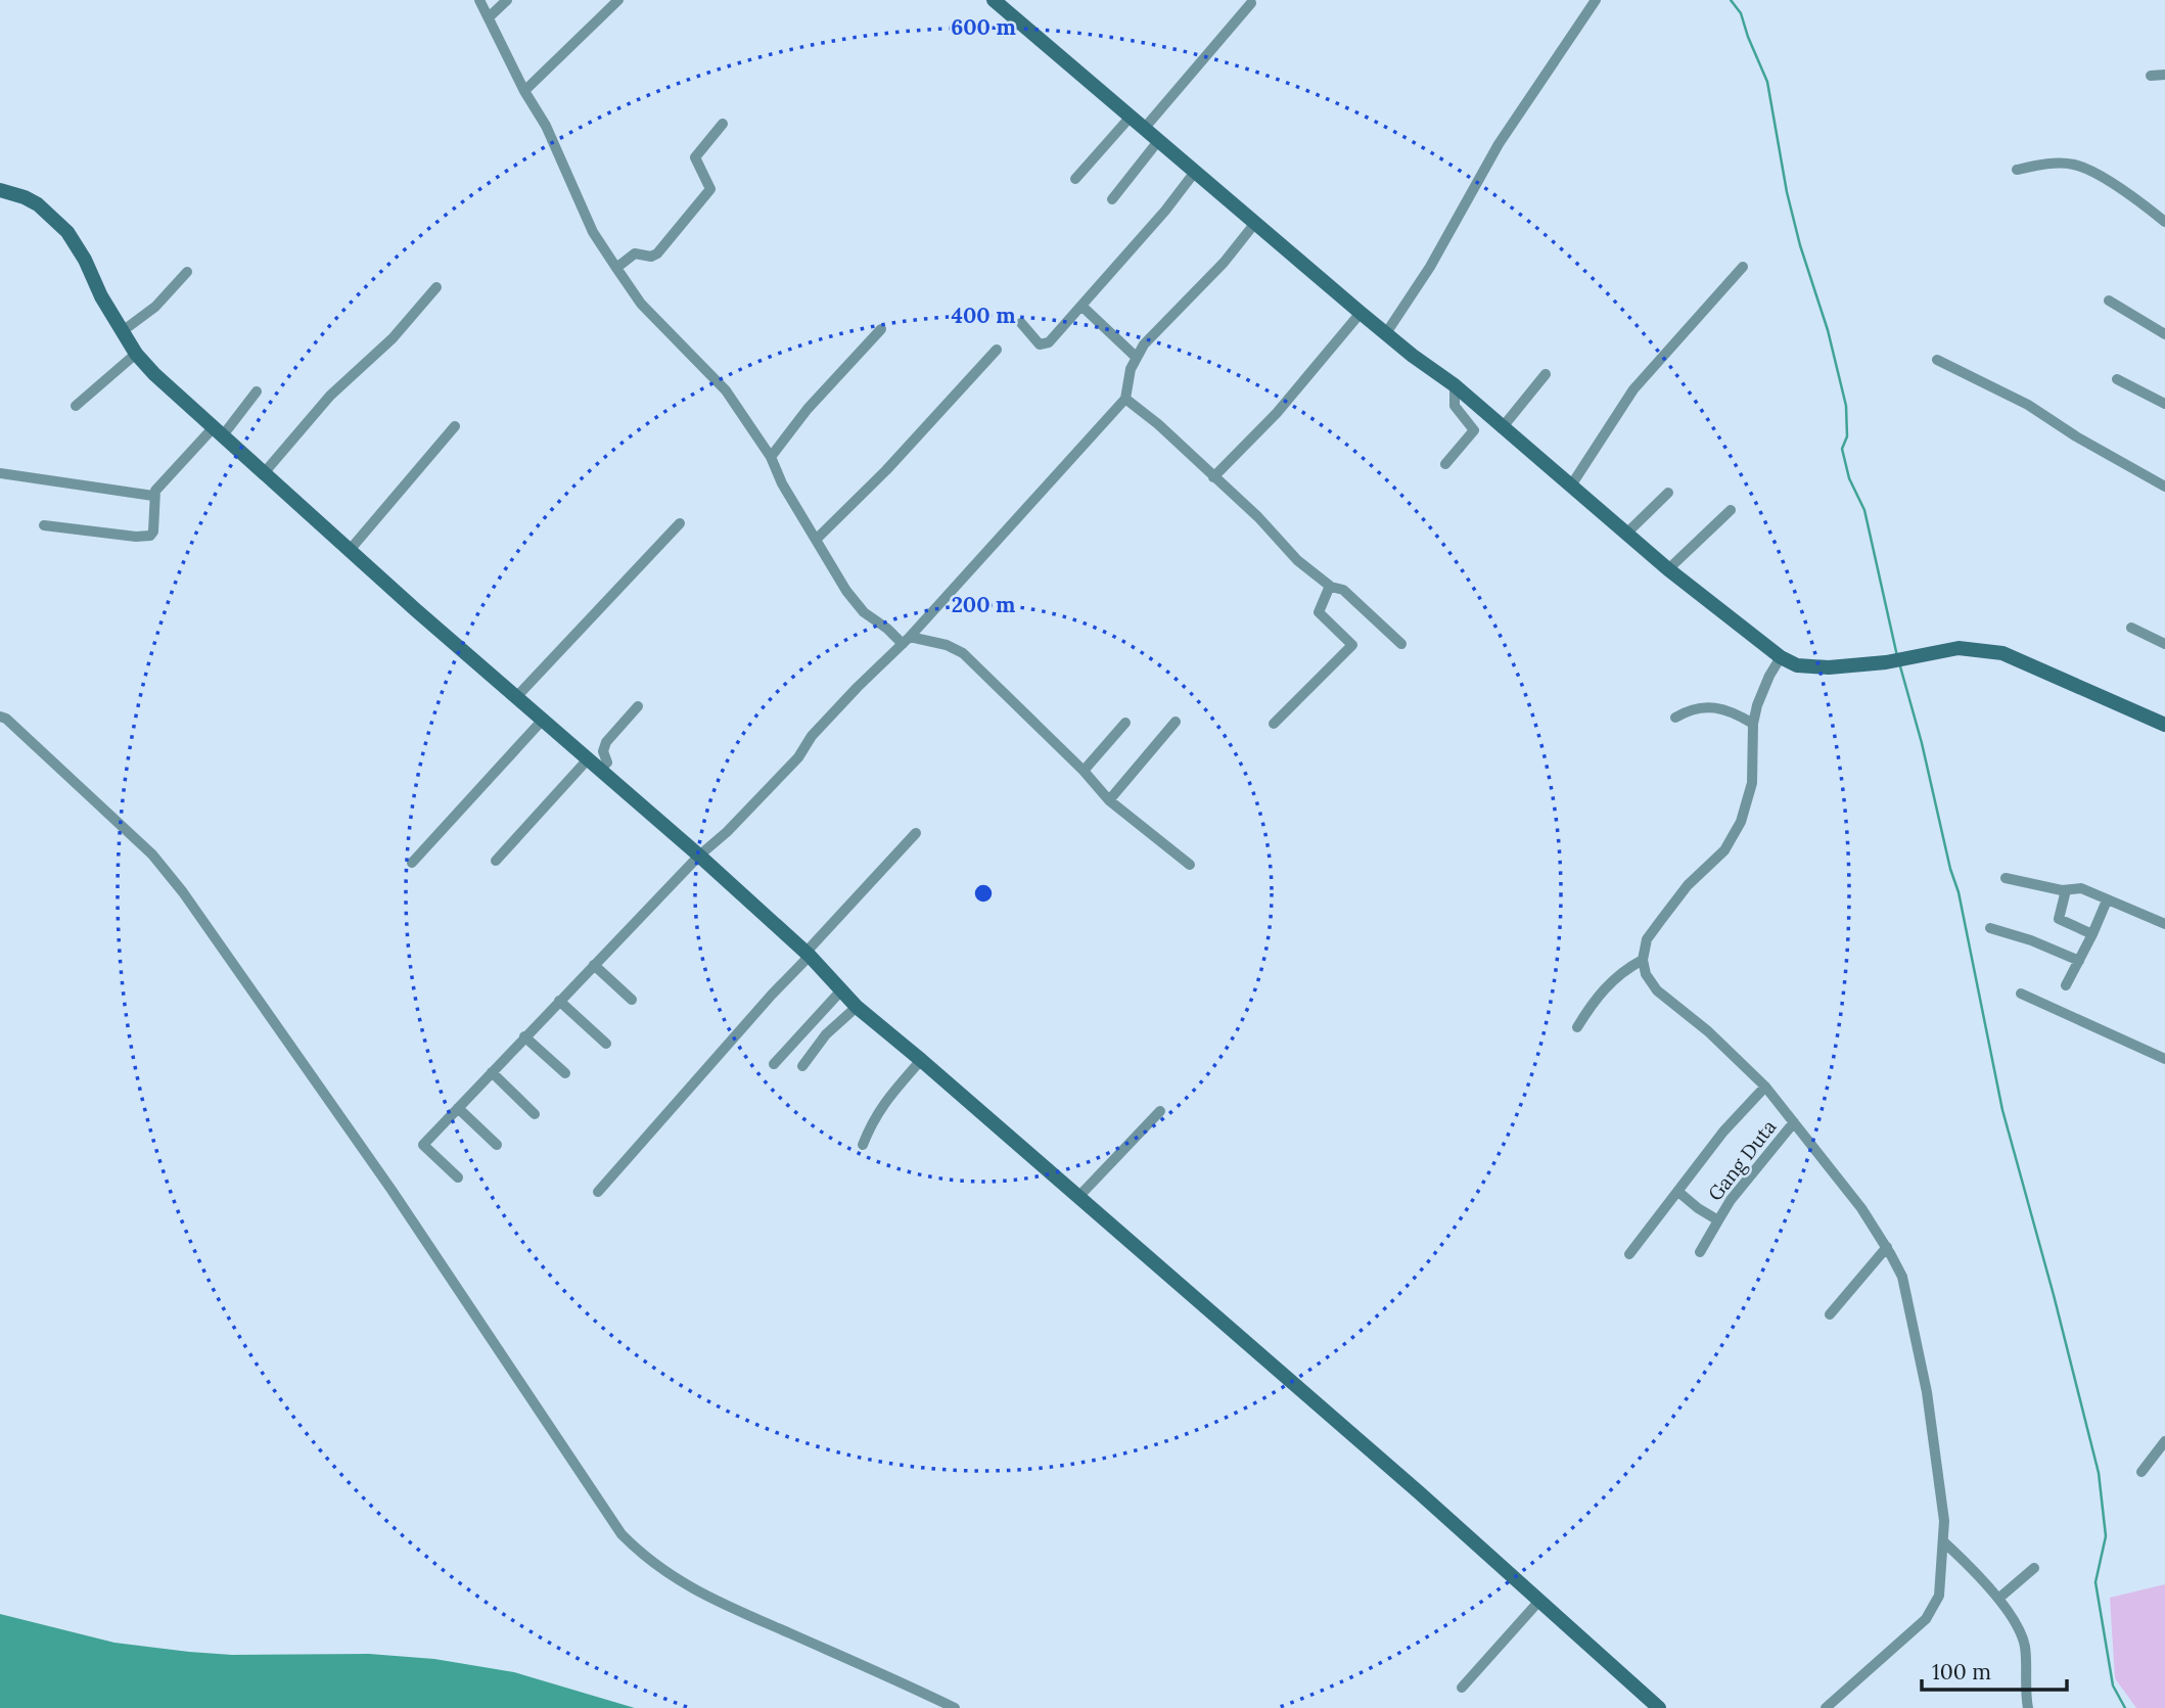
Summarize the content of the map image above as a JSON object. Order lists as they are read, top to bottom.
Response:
{
  "streets": {
    "street": ["Gang Duta"]
  },
  "scale_bar": "100 m",
  "rings": ["600 m", "400 m", "200 m"]
}
